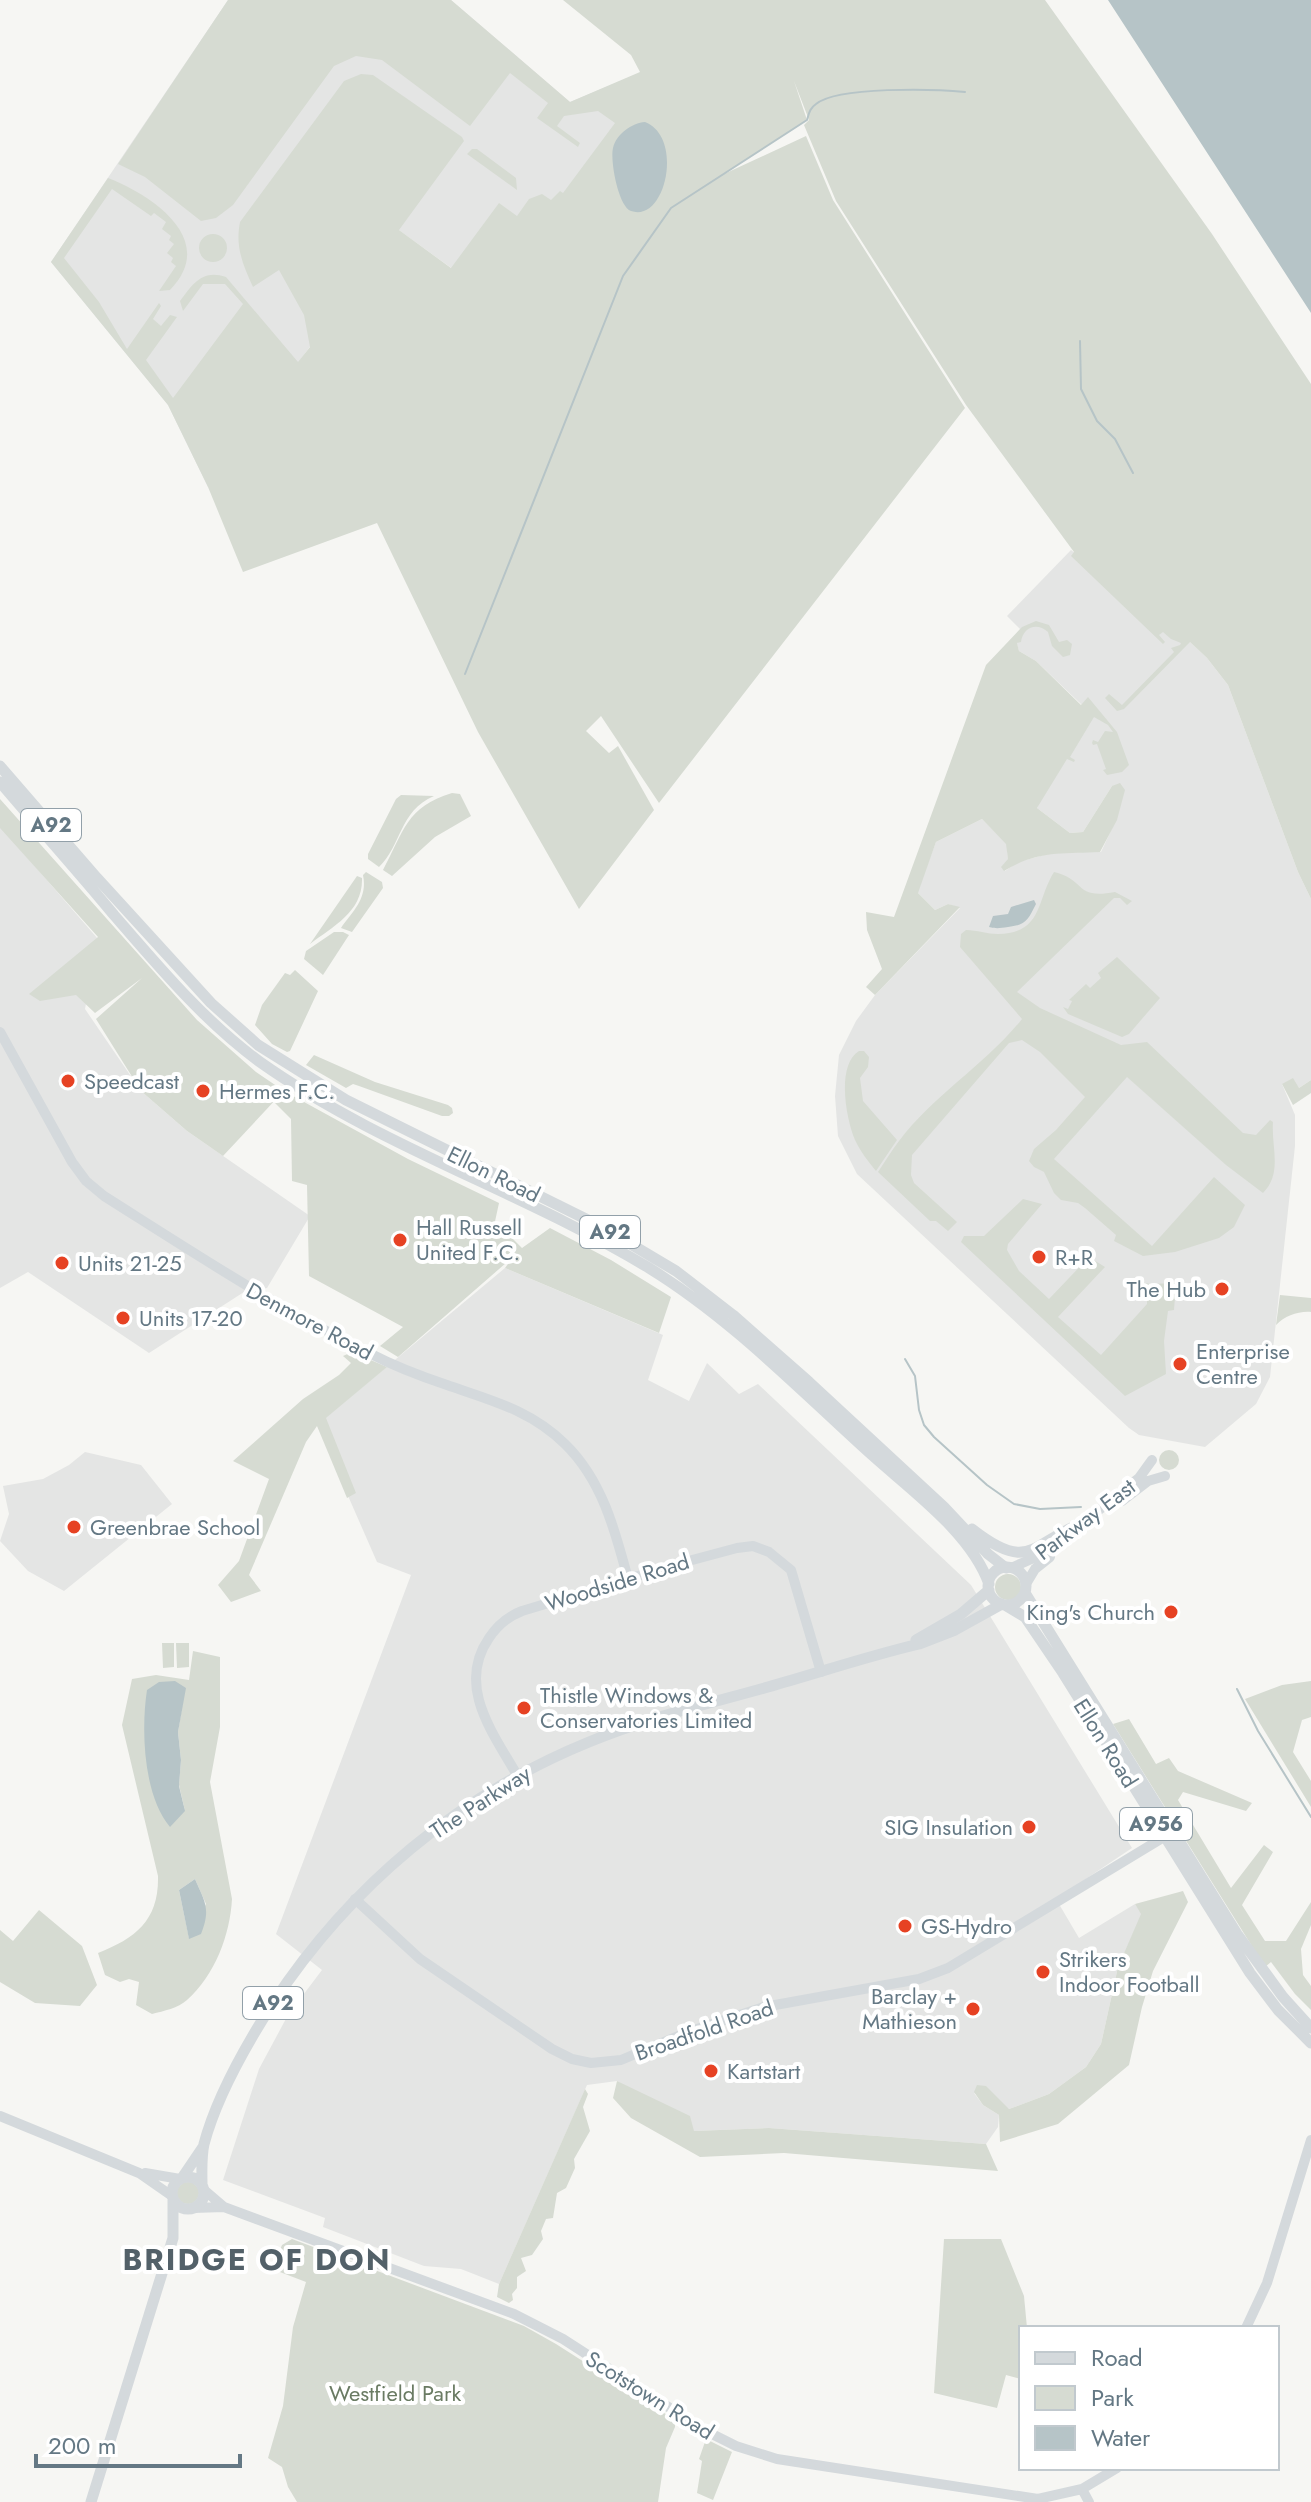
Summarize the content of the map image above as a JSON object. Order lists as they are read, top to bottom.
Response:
{
  "streets": {
    "main road": [
      "A92",
      "Ellon Road",
      "The Parkway",
      "A956"
    ],
    "street": [
      "Denmore Road",
      "Parkway East",
      "Woodside Road",
      "Broadfold Road",
      "Scotstown Road"
    ]
  },
  "crossings": [
    ["A92", "Ellon Road"],
    ["A92", "Parkway East"],
    ["A92", "The Parkway"],
    ["Ellon Road", "Parkway East"],
    ["Ellon Road", "The Parkway"],
    ["Ellon Road", "Broadfold Road"],
    ["Denmore Road", "Woodside Road"],
    ["Parkway East", "The Parkway"],
    ["Woodside Road", "The Parkway"],
    ["The Parkway", "Broadfold Road"]
  ],
  "districts": ["BRIDGE OF DON"],
  "parks": ["Westfield Park"],
  "places": [
    "Speedcast",
    "Hermes F.C.",
    "Hall Russell United F.C.",
    "R+R",
    "Units 21-25",
    "The Hub",
    "Units 17-20",
    "Enterprise Centre",
    "Greenbrae School",
    "King's Church",
    "Thistle Windows & Conservatories Limited",
    "SIG Insulation",
    "GS-Hydro",
    "Strikers Indoor Football",
    "Barclay + Mathieson",
    "Kartstart"
  ],
  "legend": ["Road", "Park", "Water"],
  "scale_bar": "200 m"
}
